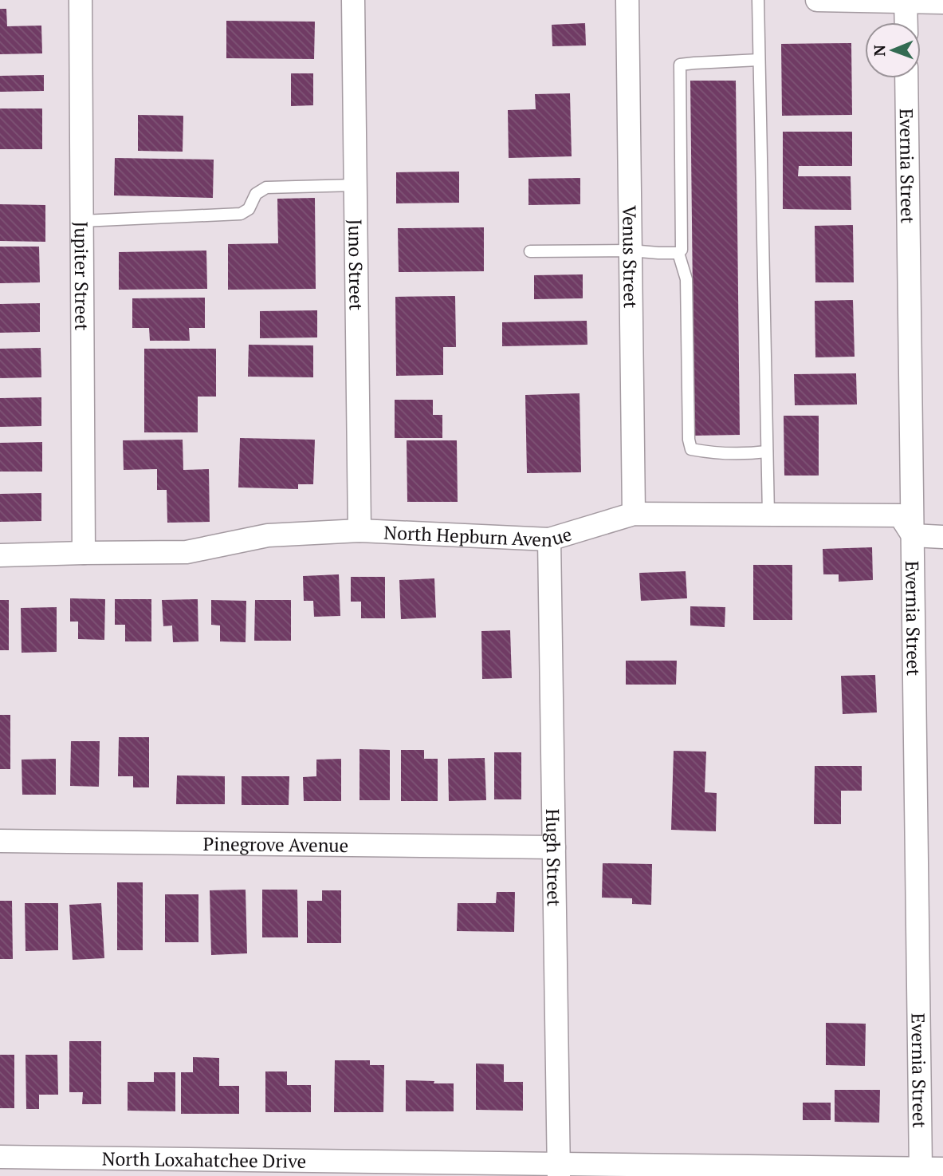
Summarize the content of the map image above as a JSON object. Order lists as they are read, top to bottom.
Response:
{
  "streets": {
    "street": [
      "Evernia Street",
      "Venus Street",
      "Juno Street",
      "Jupiter Street",
      "North Hepburn Avenue",
      "Pinegrove Avenue",
      "Hugh Street",
      "North Loxahatchee Drive"
    ]
  },
  "crossings": [
    ["Evernia Street", "North Hepburn Avenue"],
    ["Evernia Street", "North Loxahatchee Drive"],
    ["Venus Street", "North Hepburn Avenue"],
    ["Juno Street", "North Hepburn Avenue"],
    ["Jupiter Street", "North Hepburn Avenue"],
    ["North Hepburn Avenue", "Hugh Street"],
    ["Pinegrove Avenue", "Hugh Street"],
    ["Hugh Street", "North Loxahatchee Drive"]
  ],
  "north": "left"
}
